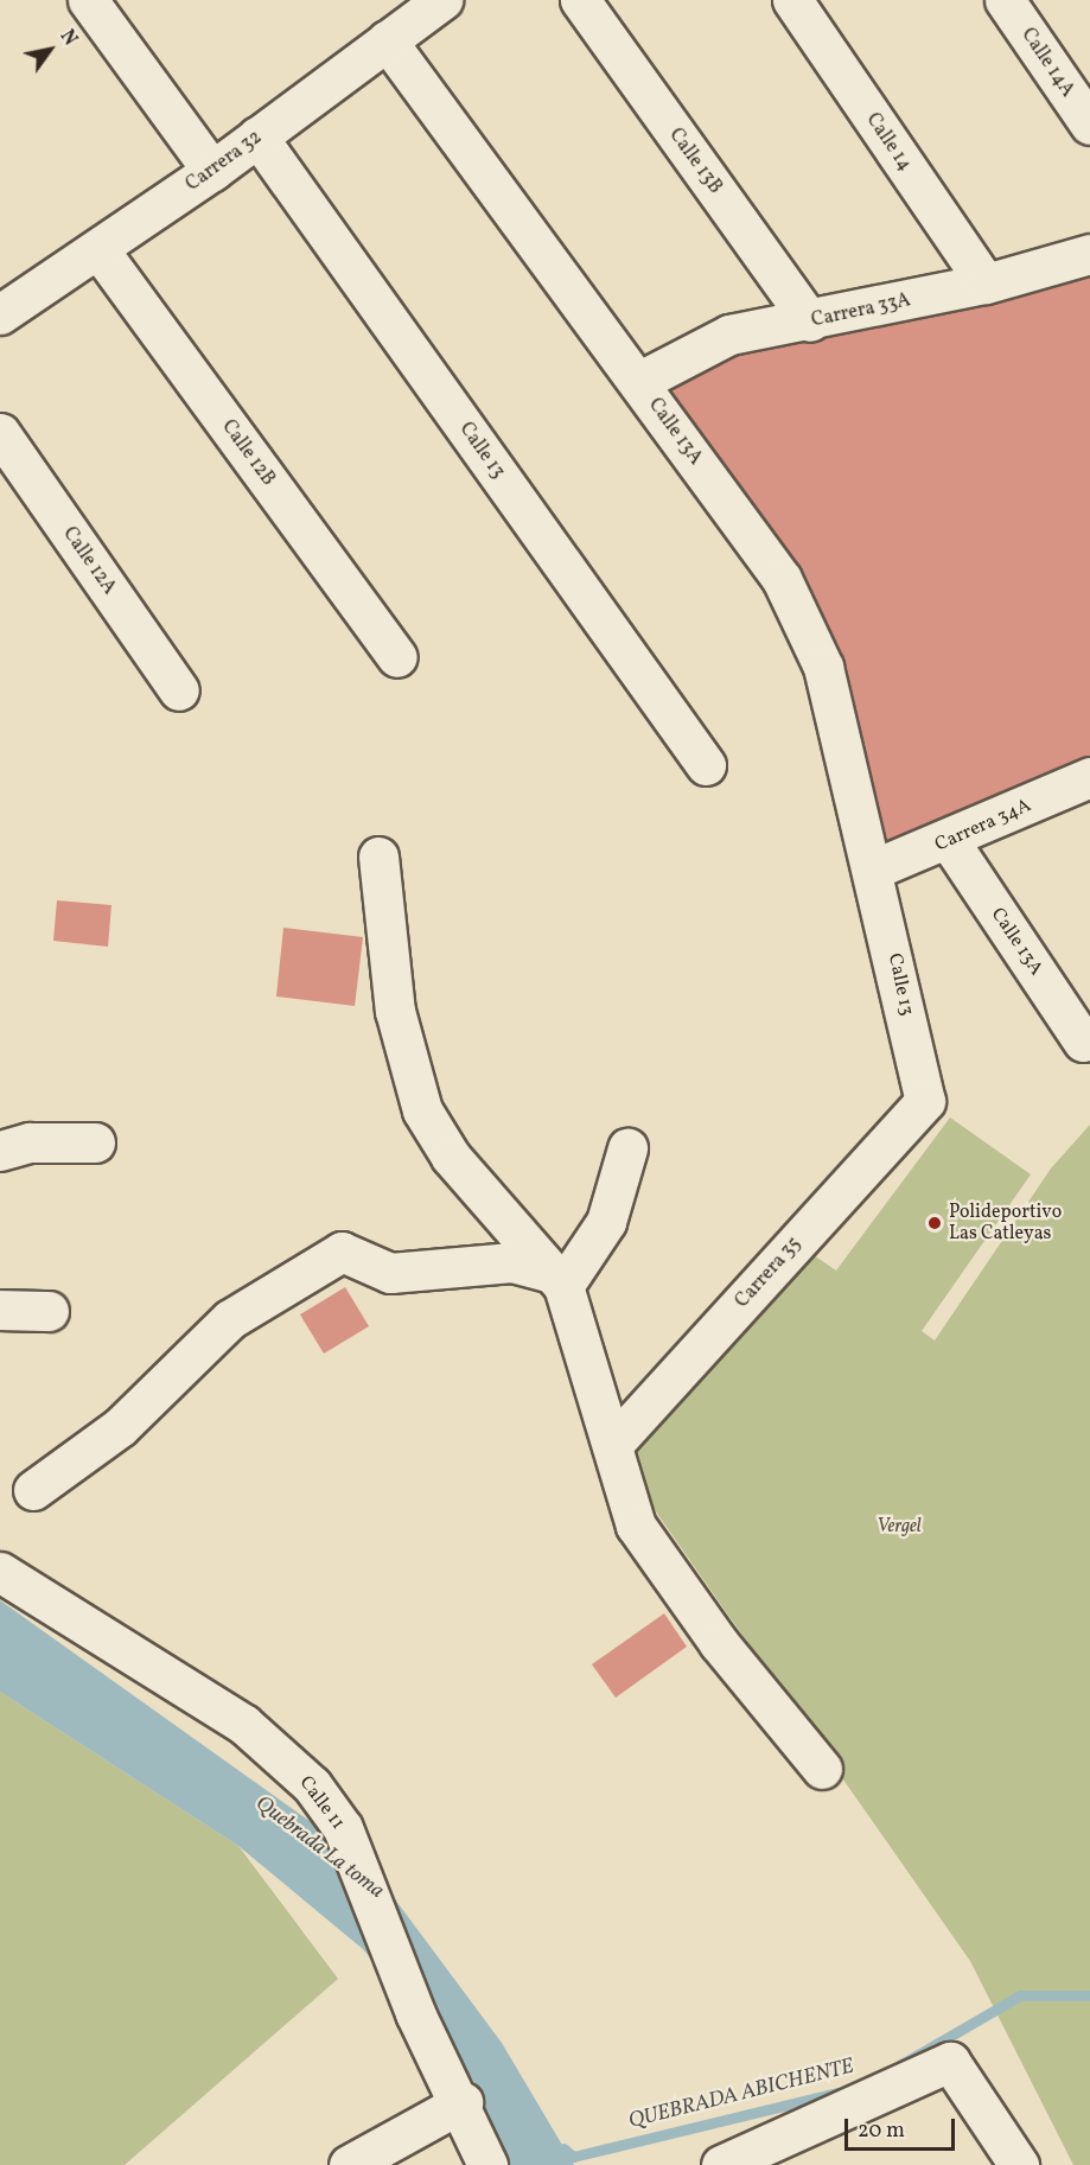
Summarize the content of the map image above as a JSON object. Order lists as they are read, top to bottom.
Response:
{
  "streets": {
    "street": [
      "Calle 14A",
      "Calle 14",
      "Carrera 32",
      "Calle 13B",
      "Carrera 33A",
      "Calle 13A",
      "Calle 13",
      "Calle 12B",
      "Calle 12A",
      "Carrera 34A",
      "Carrera 35",
      "Calle 11"
    ]
  },
  "crossings": [
    ["Calle 14", "Carrera 33A"],
    ["Carrera 32", "Calle 13A"],
    ["Carrera 32", "Calle 13"],
    ["Carrera 32", "Calle 12B"],
    ["Calle 13B", "Carrera 33A"],
    ["Carrera 33A", "Calle 13A"],
    ["Calle 13A", "Calle 13"],
    ["Calle 13A", "Carrera 34A"],
    ["Calle 13", "Carrera 34A"],
    ["Calle 13", "Carrera 35"]
  ],
  "water": ["Quebrada La toma", "QUEBRADA ABICHENTE"],
  "parks": ["Vergel"],
  "places": ["Polideportivo Las Catleyas"],
  "scale_bar": "20 m",
  "north": "top right"
}
